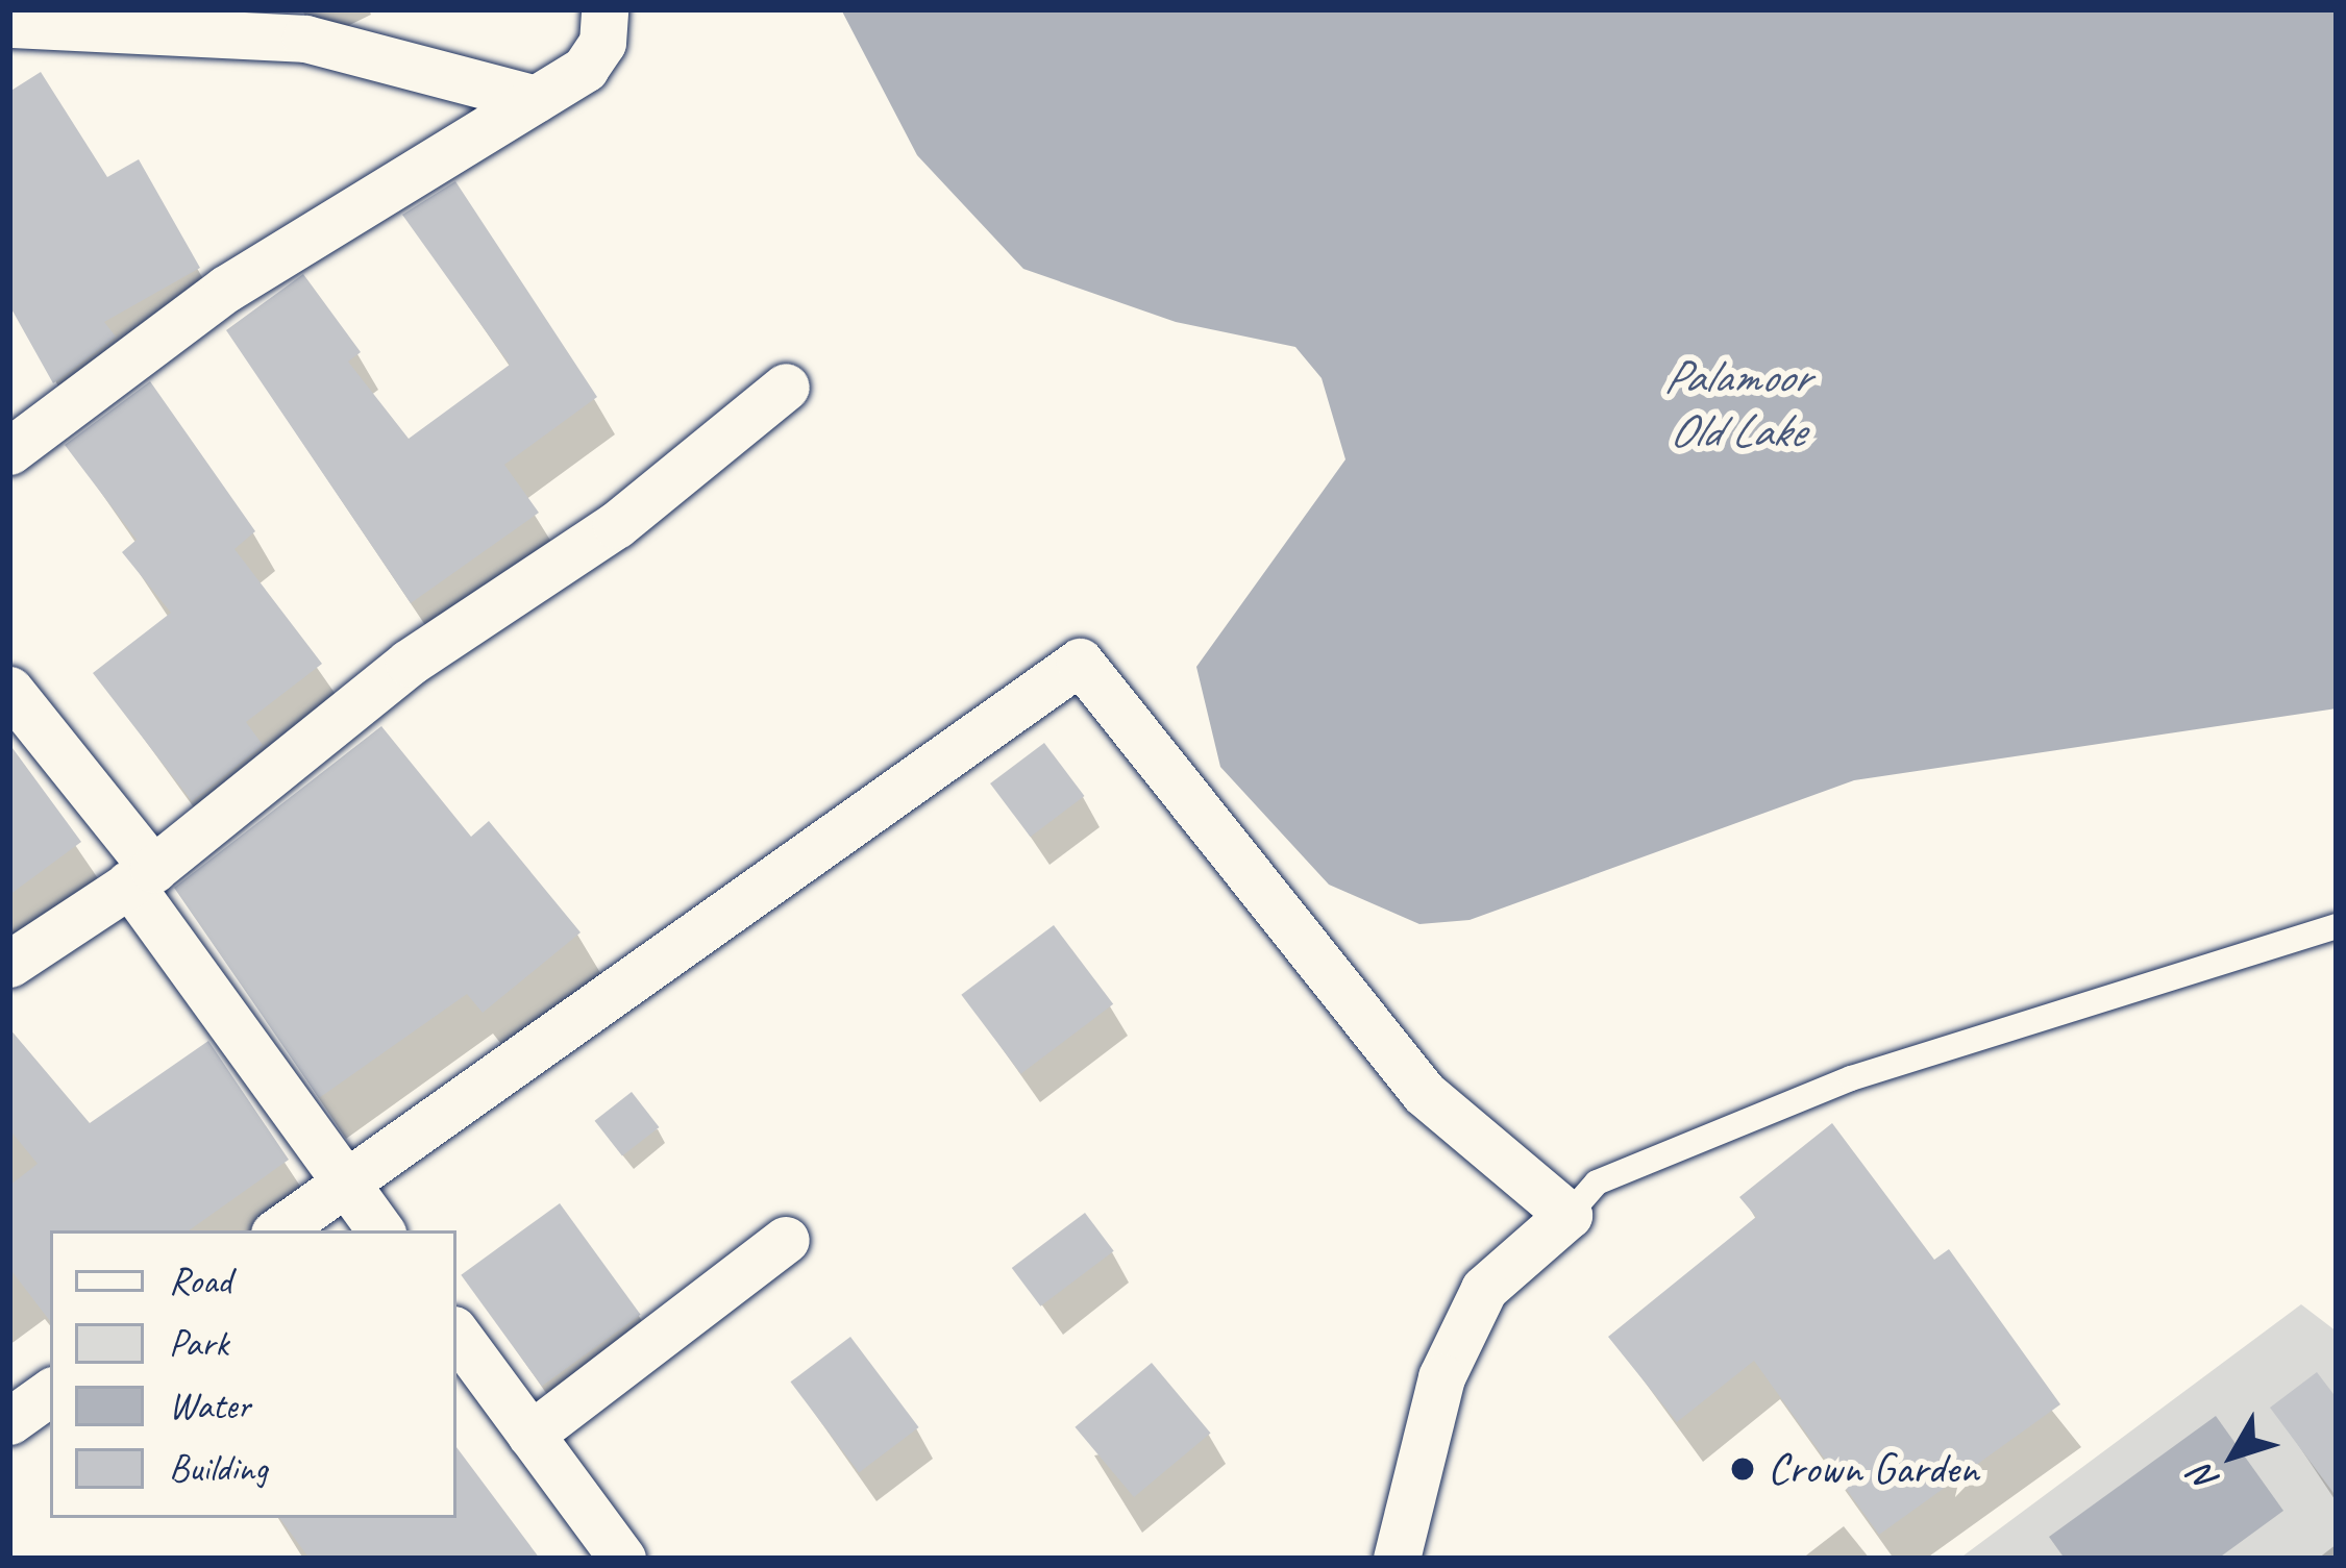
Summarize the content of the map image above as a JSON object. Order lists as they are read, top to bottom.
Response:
{
  "water": ["Palamoor Old Lake"],
  "places": ["Crown Garden"],
  "legend": [
    "Road",
    "Park",
    "Water",
    "Building"
  ],
  "north": "bottom left"
}
